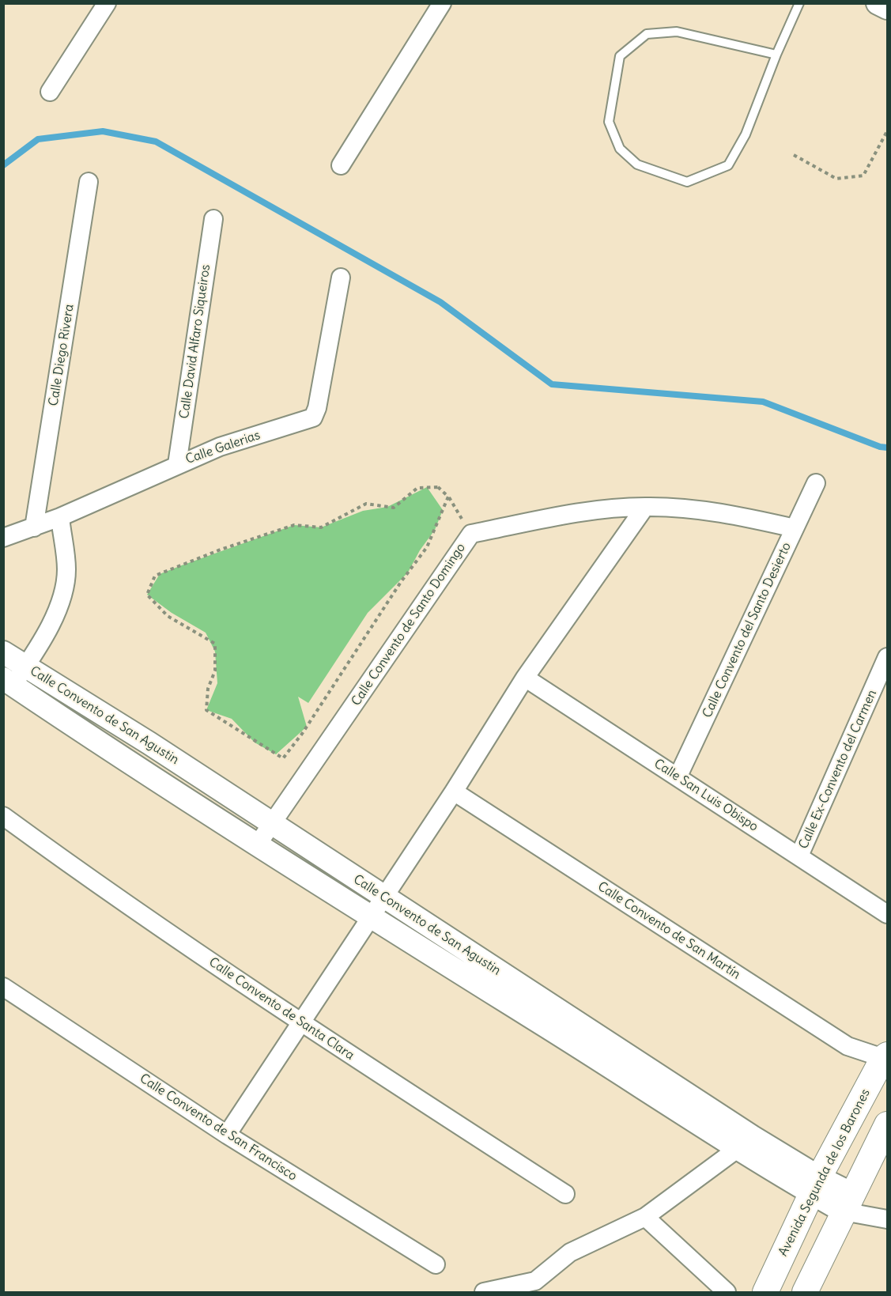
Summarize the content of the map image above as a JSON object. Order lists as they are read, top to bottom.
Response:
{
  "streets": {
    "main road": ["Avenida Segunda de los Barones"],
    "street": [
      "Calle David Alfaro Siqueiros",
      "Calle Diego Rivera",
      "Calle Galerias",
      "Calle Convento de Santo Domingo",
      "Calle Convento del Santo Desierto",
      "Calle Convento de San Agustin",
      "Calle Ex-Convento del Carmen",
      "Calle San Luis Obispo",
      "Calle Convento de San Martín",
      "Calle Convento de Santa Clara",
      "Calle Convento de San Francisco"
    ]
  },
  "crossings": [
    ["Calle David Alfaro Siqueiros", "Calle Galerias"],
    ["Calle Diego Rivera", "Calle Galerias"],
    ["Calle Convento de Santo Domingo", "Calle Convento del Santo Desierto"],
    ["Calle Convento de Santo Domingo", "Calle Convento de San Agustin"],
    ["Calle Convento del Santo Desierto", "Calle San Luis Obispo"],
    ["Calle Convento de San Agustin", "Avenida Segunda de los Barones"],
    ["Calle Ex-Convento del Carmen", "Calle San Luis Obispo"],
    ["Calle Convento de San Martín", "Avenida Segunda de los Barones"]
  ]
}
